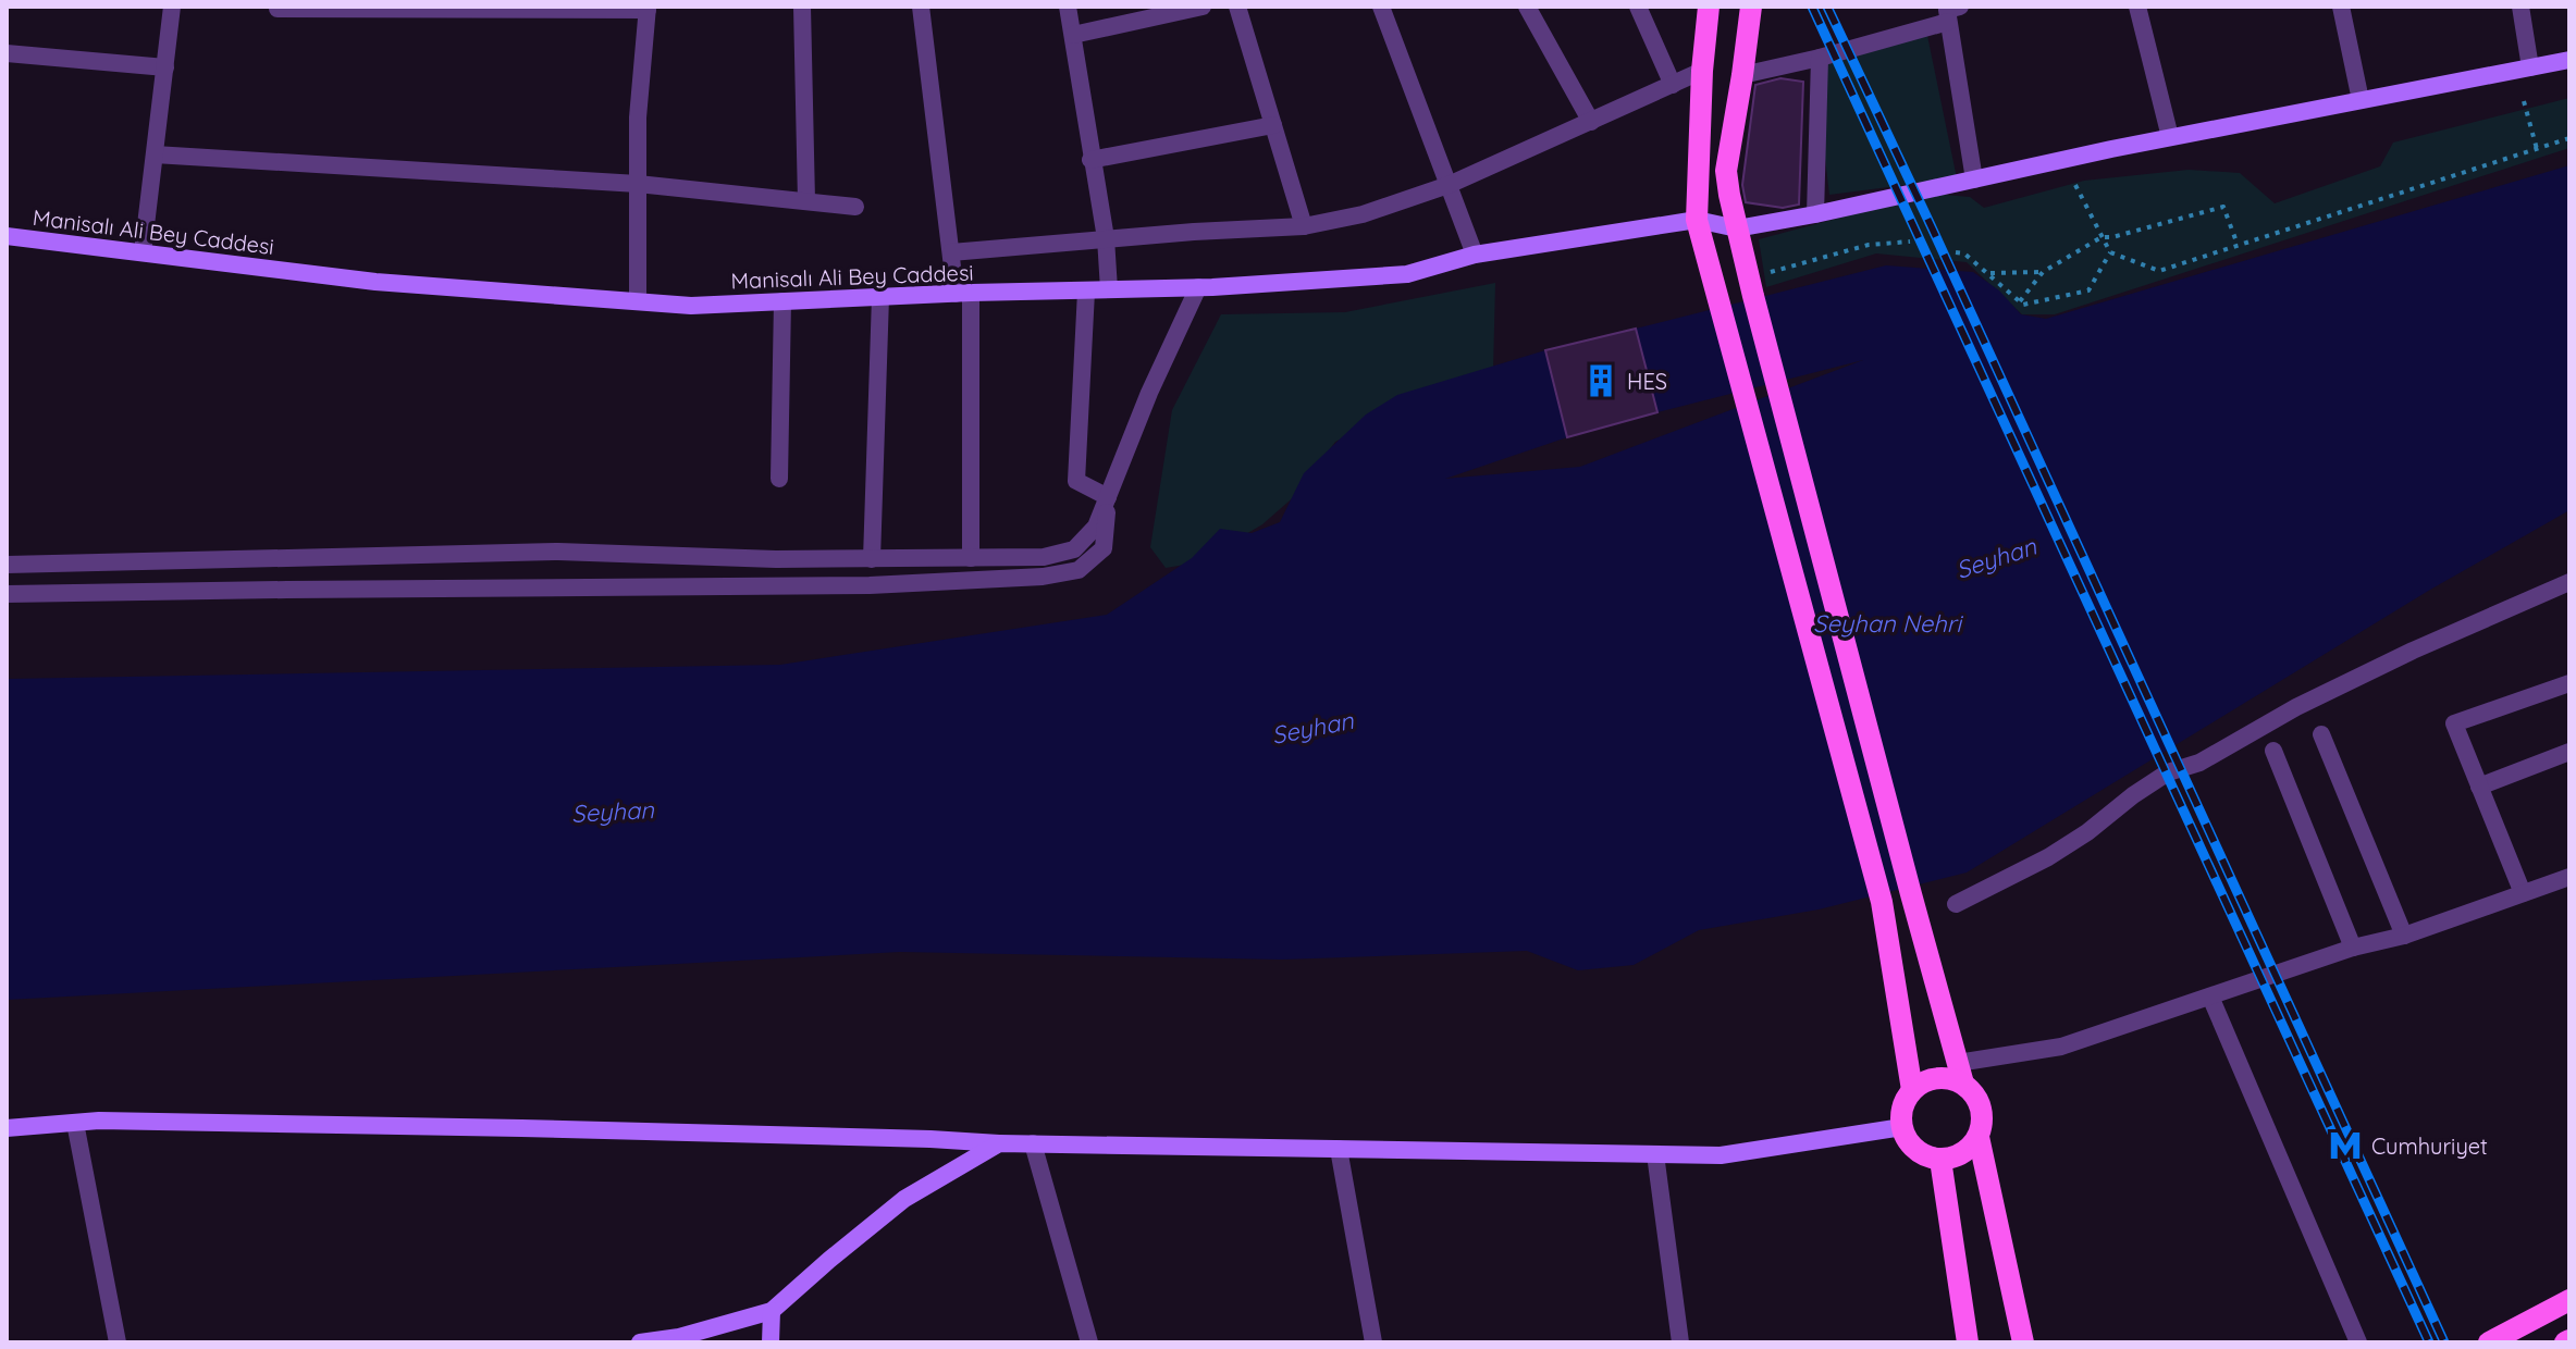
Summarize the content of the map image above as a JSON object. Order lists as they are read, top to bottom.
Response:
{
  "streets": {
    "main road": ["Manisalı Ali Bey Caddesi"]
  },
  "water": ["Seyhan", "Seyhan Nehri"],
  "places": {
    "building": ["HES"],
    "metro station": ["Cumhuriyet"]
  }
}
